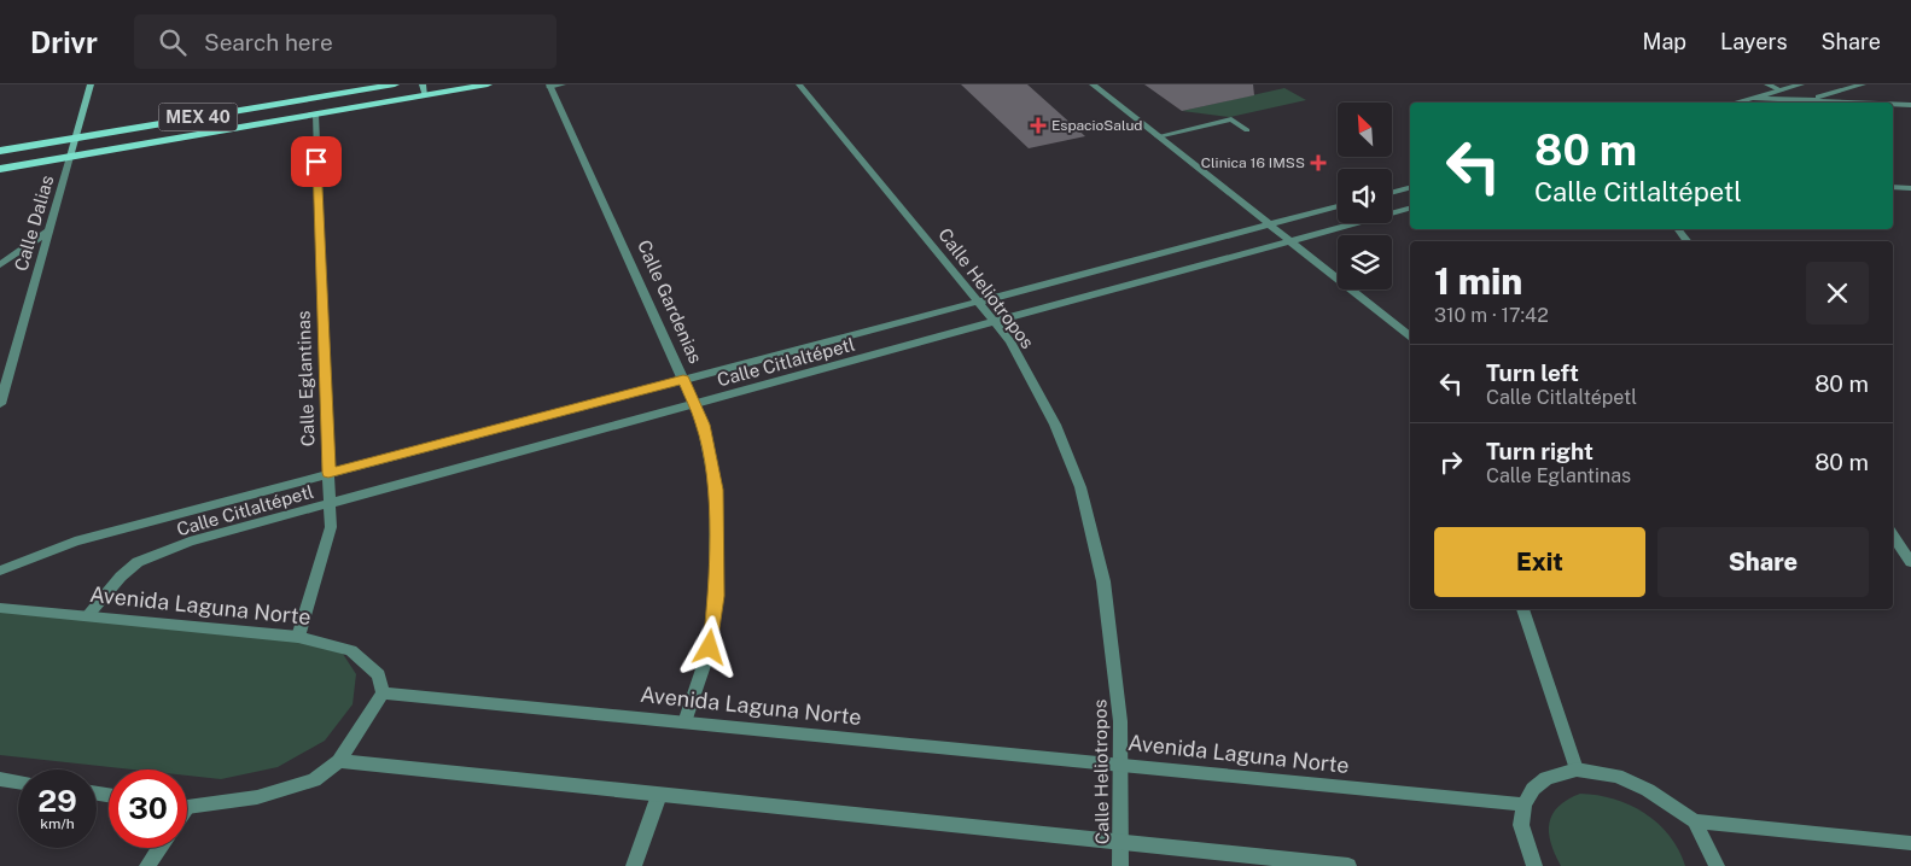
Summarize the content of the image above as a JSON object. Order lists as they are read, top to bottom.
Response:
{
  "streets": {
    "main road": ["MEX 40"],
    "street": [
      "Calle Dalias",
      "Calle Heliotropos",
      "Calle Gardenias",
      "Calle Citlaltépetl",
      "Calle Eglantinas",
      "Avenida Laguna Norte"
    ]
  },
  "crossings": [
    ["MEX 40", "Calle Dalias"],
    ["MEX 40", "Calle Eglantinas"],
    ["Calle Heliotropos", "Calle Citlaltépetl"],
    ["Calle Heliotropos", "Avenida Laguna Norte"],
    ["Calle Gardenias", "Calle Citlaltépetl"],
    ["Calle Gardenias", "Avenida Laguna Norte"],
    ["Calle Citlaltépetl", "Calle Eglantinas"],
    ["Calle Citlaltépetl", "Avenida Laguna Norte"],
    ["Calle Eglantinas", "Avenida Laguna Norte"]
  ],
  "places": {
    "health": ["EspacioSalud", "Clinica 16 IMSS"]
  },
  "north": "top left",
  "page": {
    "header": "Drivr",
    "search": "Search here",
    "nav": ["Map", "Layers", "Share"],
    "turn": ["80 m", "Calle Citlaltépetl"],
    "heading": ["1 min", "310 m · 17:42"],
    "list": [
      {
        "name": "Turn left",
        "note": "Calle Citlaltépetl",
        "value": "80 m"
      },
      {
        "name": "Turn right",
        "note": "Calle Eglantinas",
        "value": "80 m"
      }
    ],
    "buttons": ["Exit", "Share"],
    "speed": "29 km/h",
    "limit": "30"
  }
}
